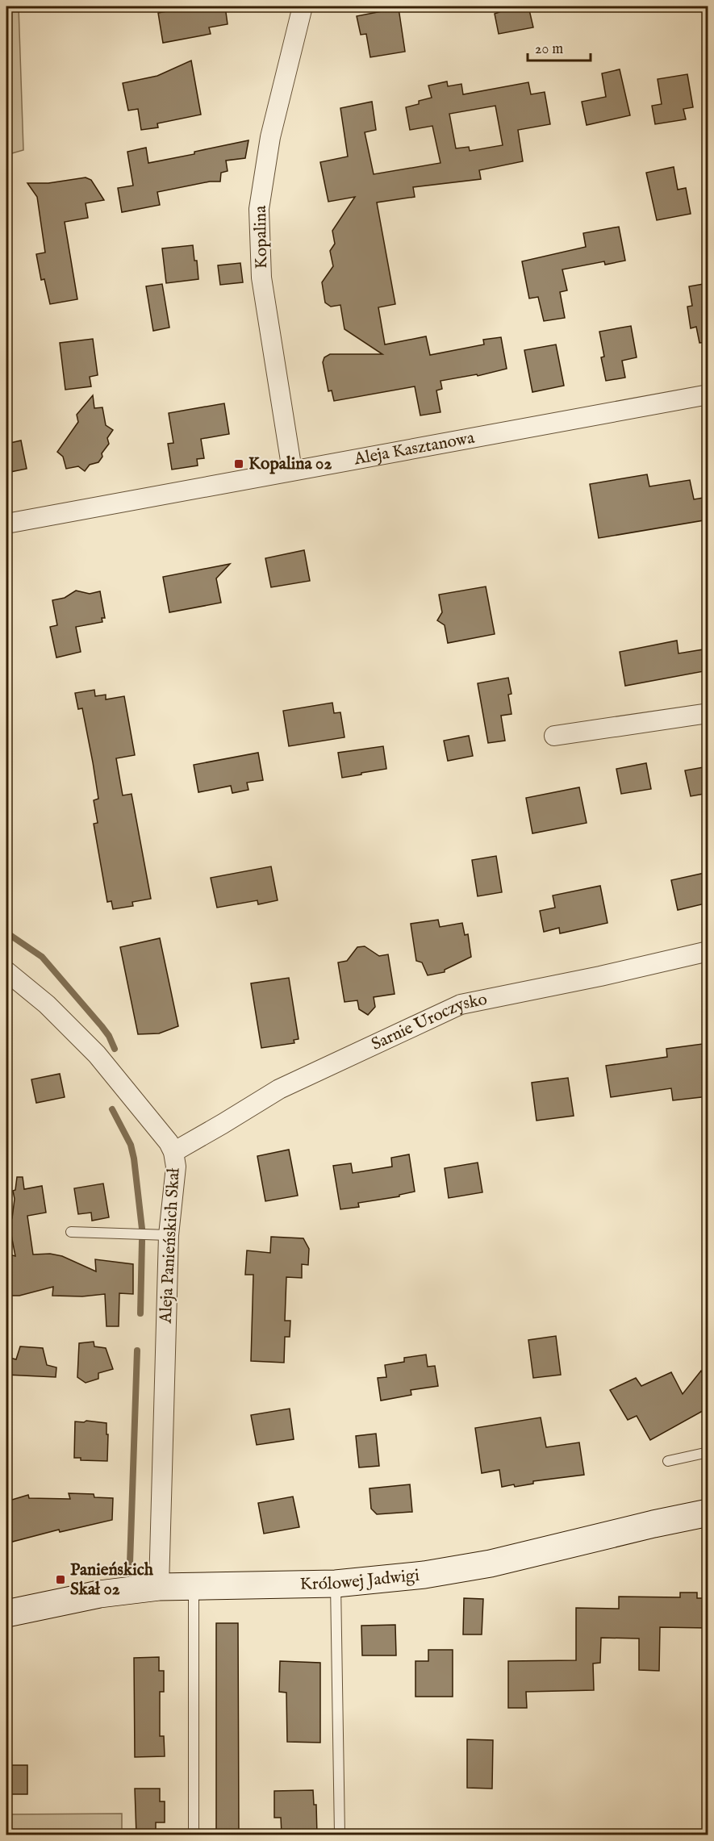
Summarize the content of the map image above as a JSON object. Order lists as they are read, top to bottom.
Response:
{
  "streets": {
    "street": [
      "Kopalina",
      "Aleja Kasztanowa",
      "Sarnie Uroczysko",
      "Aleja Panieńskich Skał",
      "Królowej Jadwigi"
    ]
  },
  "crossings": [
    ["Kopalina", "Aleja Kasztanowa"],
    ["Sarnie Uroczysko", "Aleja Panieńskich Skał"],
    ["Aleja Panieńskich Skał", "Królowej Jadwigi"]
  ],
  "places": {
    "transit": ["Kopalina 02", "Panieńskich Skał 02"]
  },
  "scale_bar": "20 m"
}
